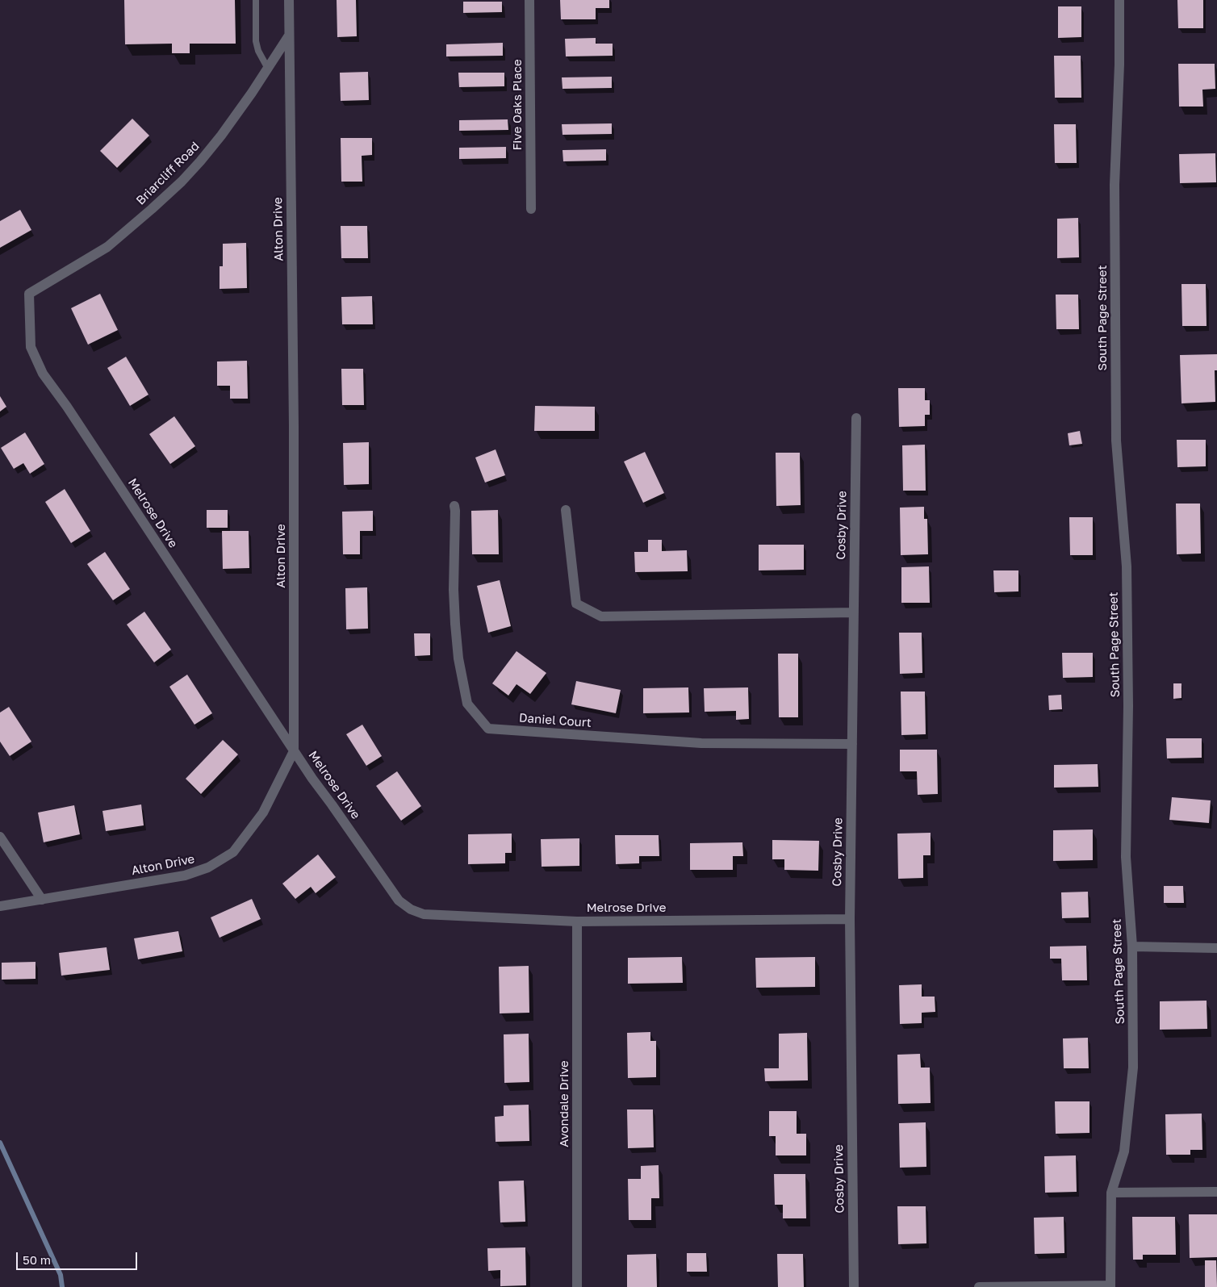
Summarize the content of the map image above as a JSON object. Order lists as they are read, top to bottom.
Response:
{
  "streets": {
    "street": [
      "Five Oaks Place",
      "Briarcliff Road",
      "Alton Drive",
      "South Page Street",
      "Melrose Drive",
      "Cosby Drive",
      "Daniel Court",
      "Avondale Drive"
    ]
  },
  "crossings": [
    ["Briarcliff Road", "Alton Drive"],
    ["Briarcliff Road", "Melrose Drive"],
    ["Alton Drive", "Melrose Drive"],
    ["Melrose Drive", "Cosby Drive"],
    ["Melrose Drive", "Avondale Drive"],
    ["Cosby Drive", "Daniel Court"]
  ],
  "scale_bar": "50 m"
}
